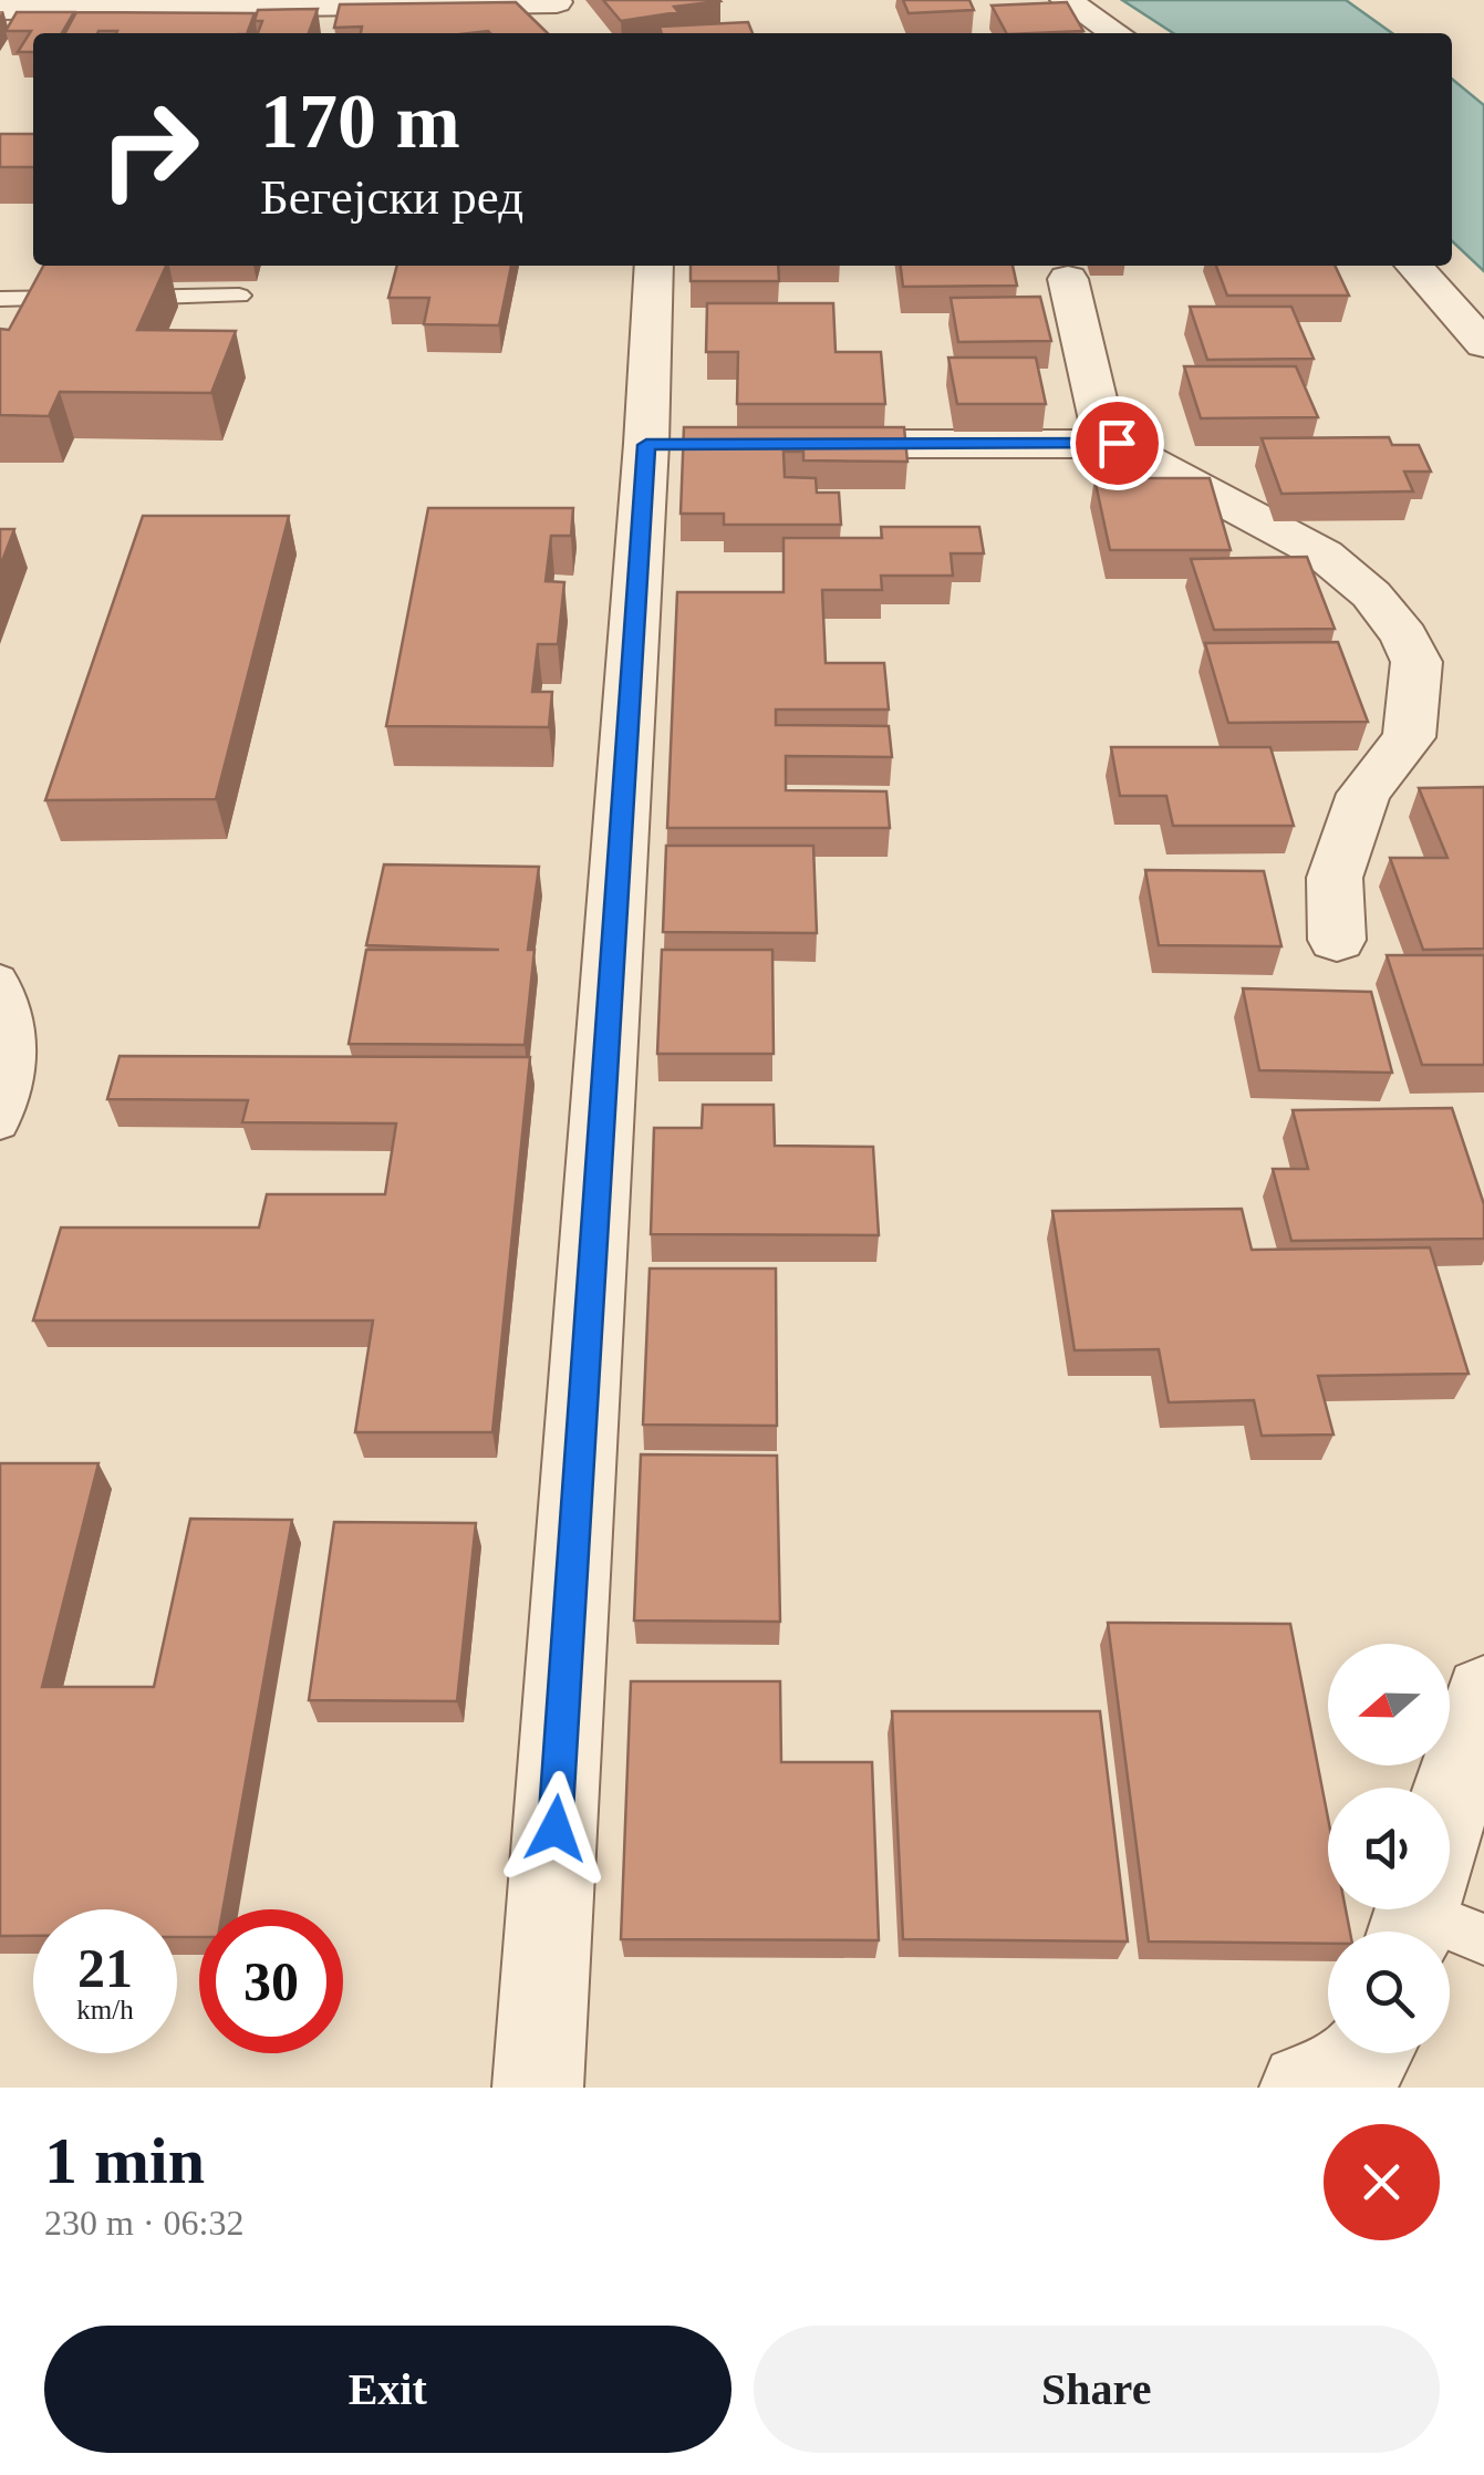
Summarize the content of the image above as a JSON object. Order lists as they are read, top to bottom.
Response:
{
  "north": "left",
  "page": {
    "turn": ["170 m", "Бегејски ред"],
    "speed": "21 km/h",
    "limit": "30",
    "heading": ["1 min", "230 m · 06:32"],
    "buttons": ["Exit", "Share"]
  }
}
